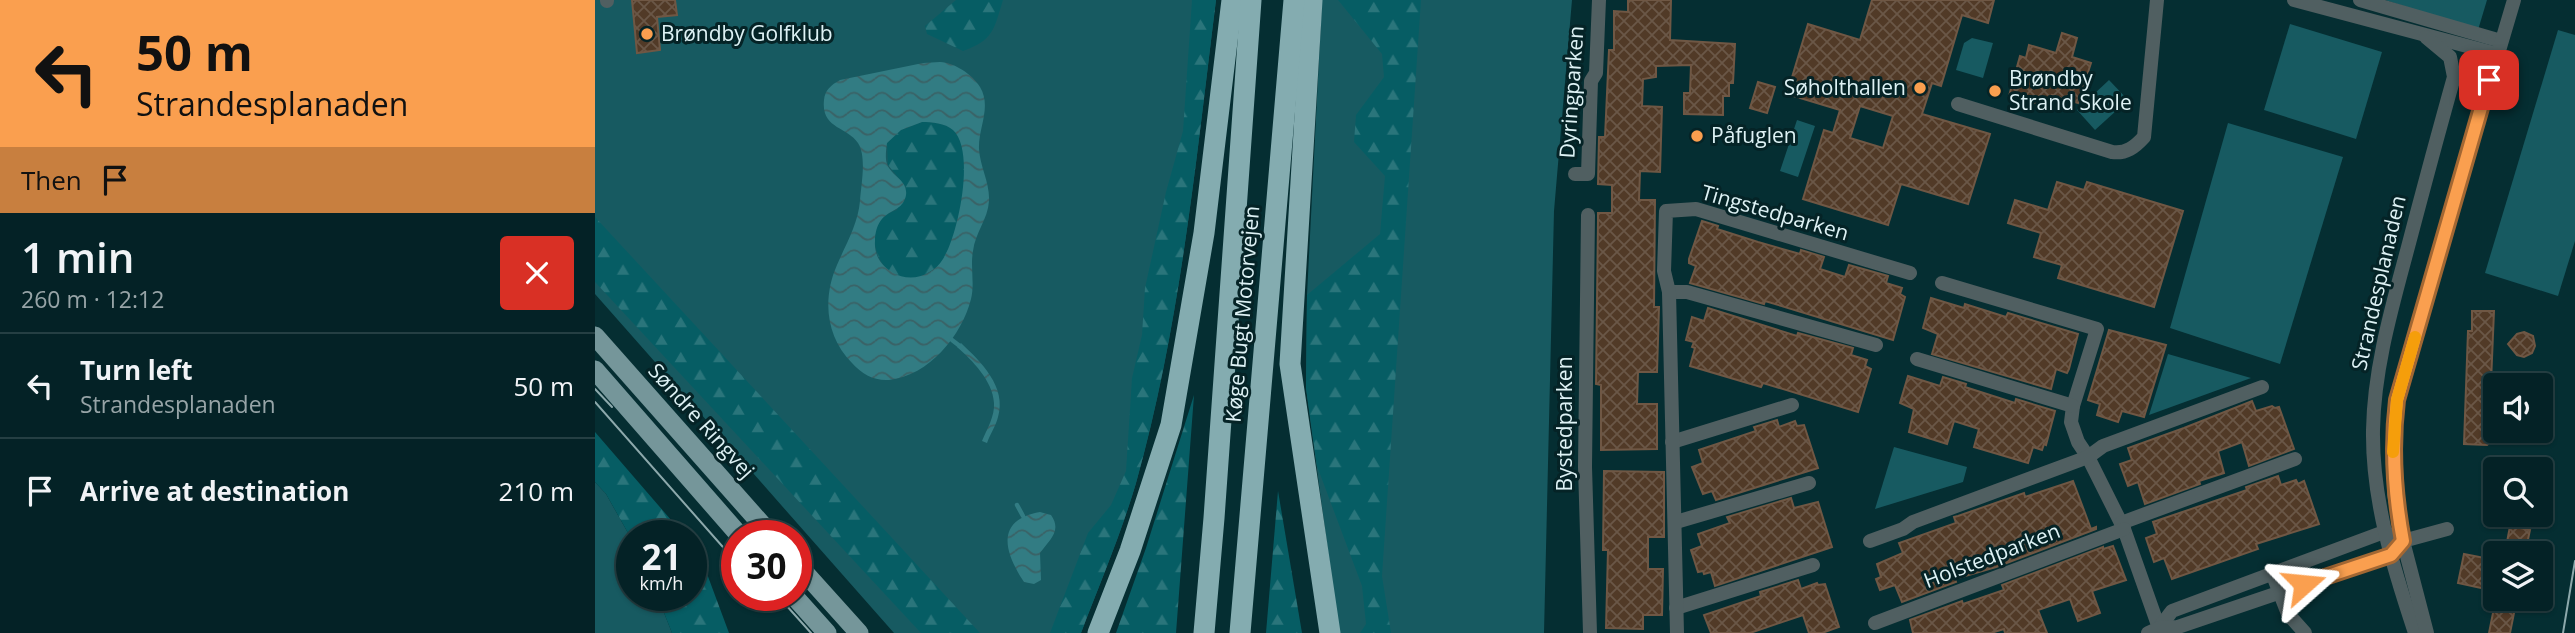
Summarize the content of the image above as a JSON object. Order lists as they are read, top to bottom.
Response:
{
  "streets": {
    "highway": ["Køge Bugt Motorvejen"],
    "main road": ["Søndre Ringvej"],
    "street": [
      "Dyringparken",
      "Tingstedparken",
      "Strandesplanaden",
      "Bystedparken",
      "Holstedparken"
    ]
  },
  "places": [
    "Brøndby Golfklub",
    "Søholthallen",
    "Brøndby Strand Skole",
    "Påfuglen"
  ],
  "page": {
    "turn": ["50 m", "Strandesplanaden"],
    "then": "Then",
    "heading": ["1 min", "260 m · 12:12"],
    "list": [
      {
        "name": "Turn left",
        "note": "Strandesplanaden",
        "value": "50 m"
      },
      {
        "name": "Arrive at destination",
        "value": "210 m"
      }
    ],
    "speed": "21 km/h",
    "limit": "30"
  }
}
